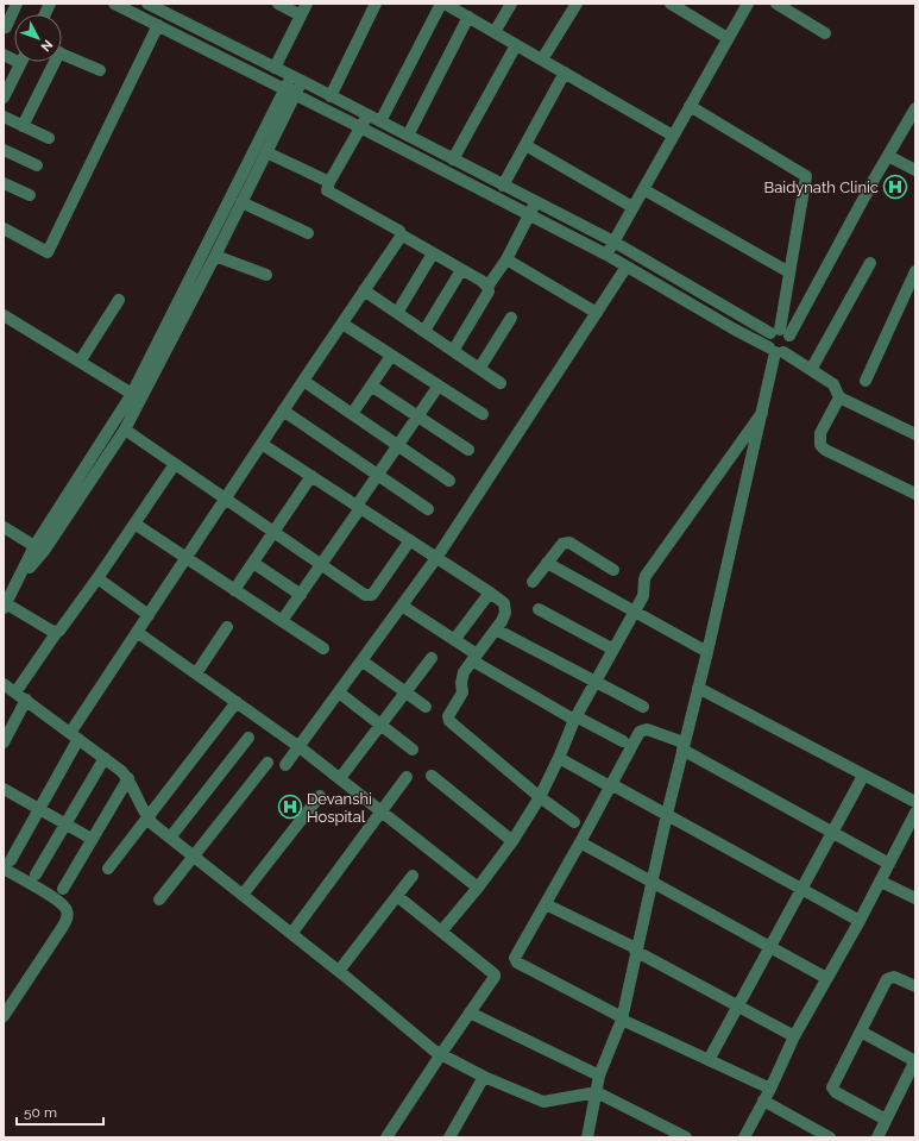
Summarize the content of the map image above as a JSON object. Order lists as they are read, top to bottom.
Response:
{
  "places": {
    "hospital": ["Baidynath Clinic", "Devanshi Hospital"]
  },
  "scale_bar": "50 m",
  "north": "bottom right"
}
